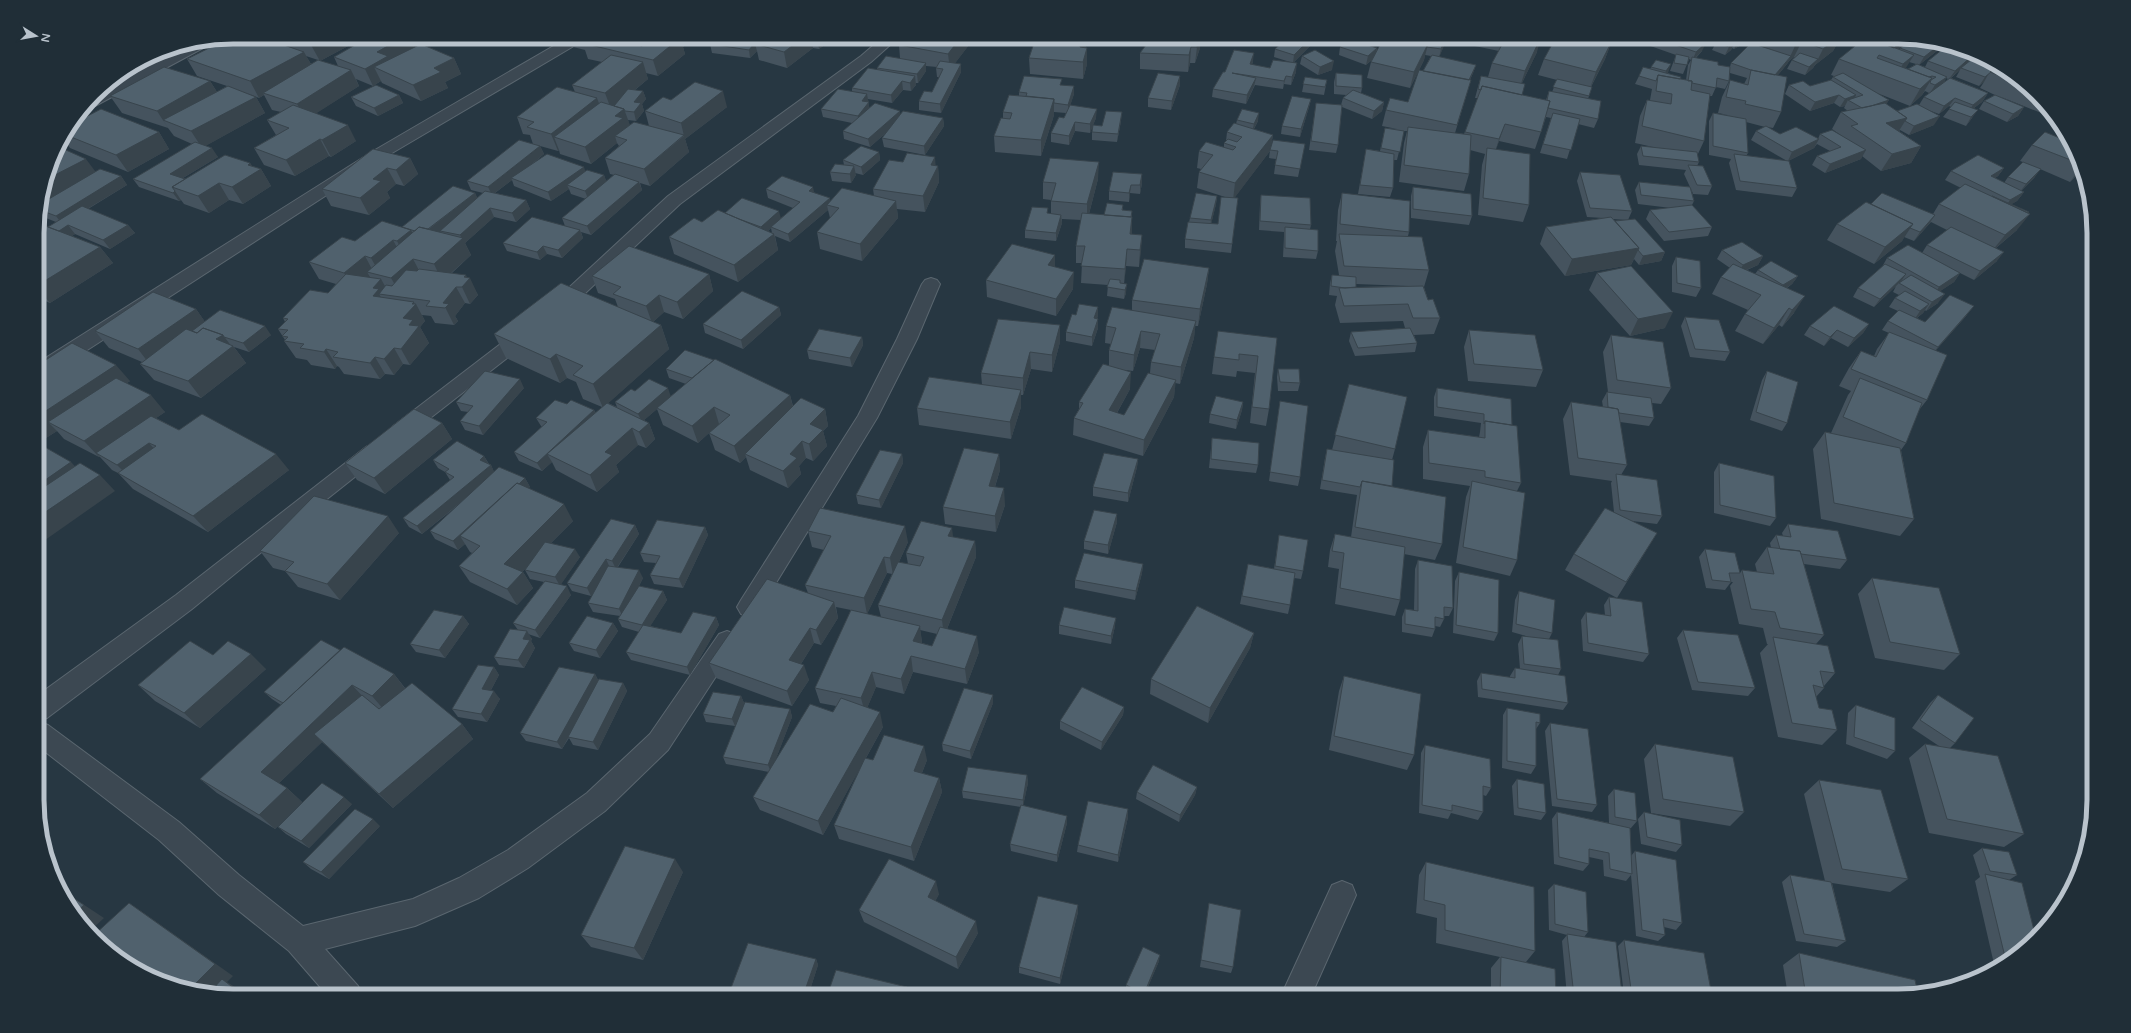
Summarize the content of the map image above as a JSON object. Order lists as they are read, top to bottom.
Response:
{
  "north": "right"
}
